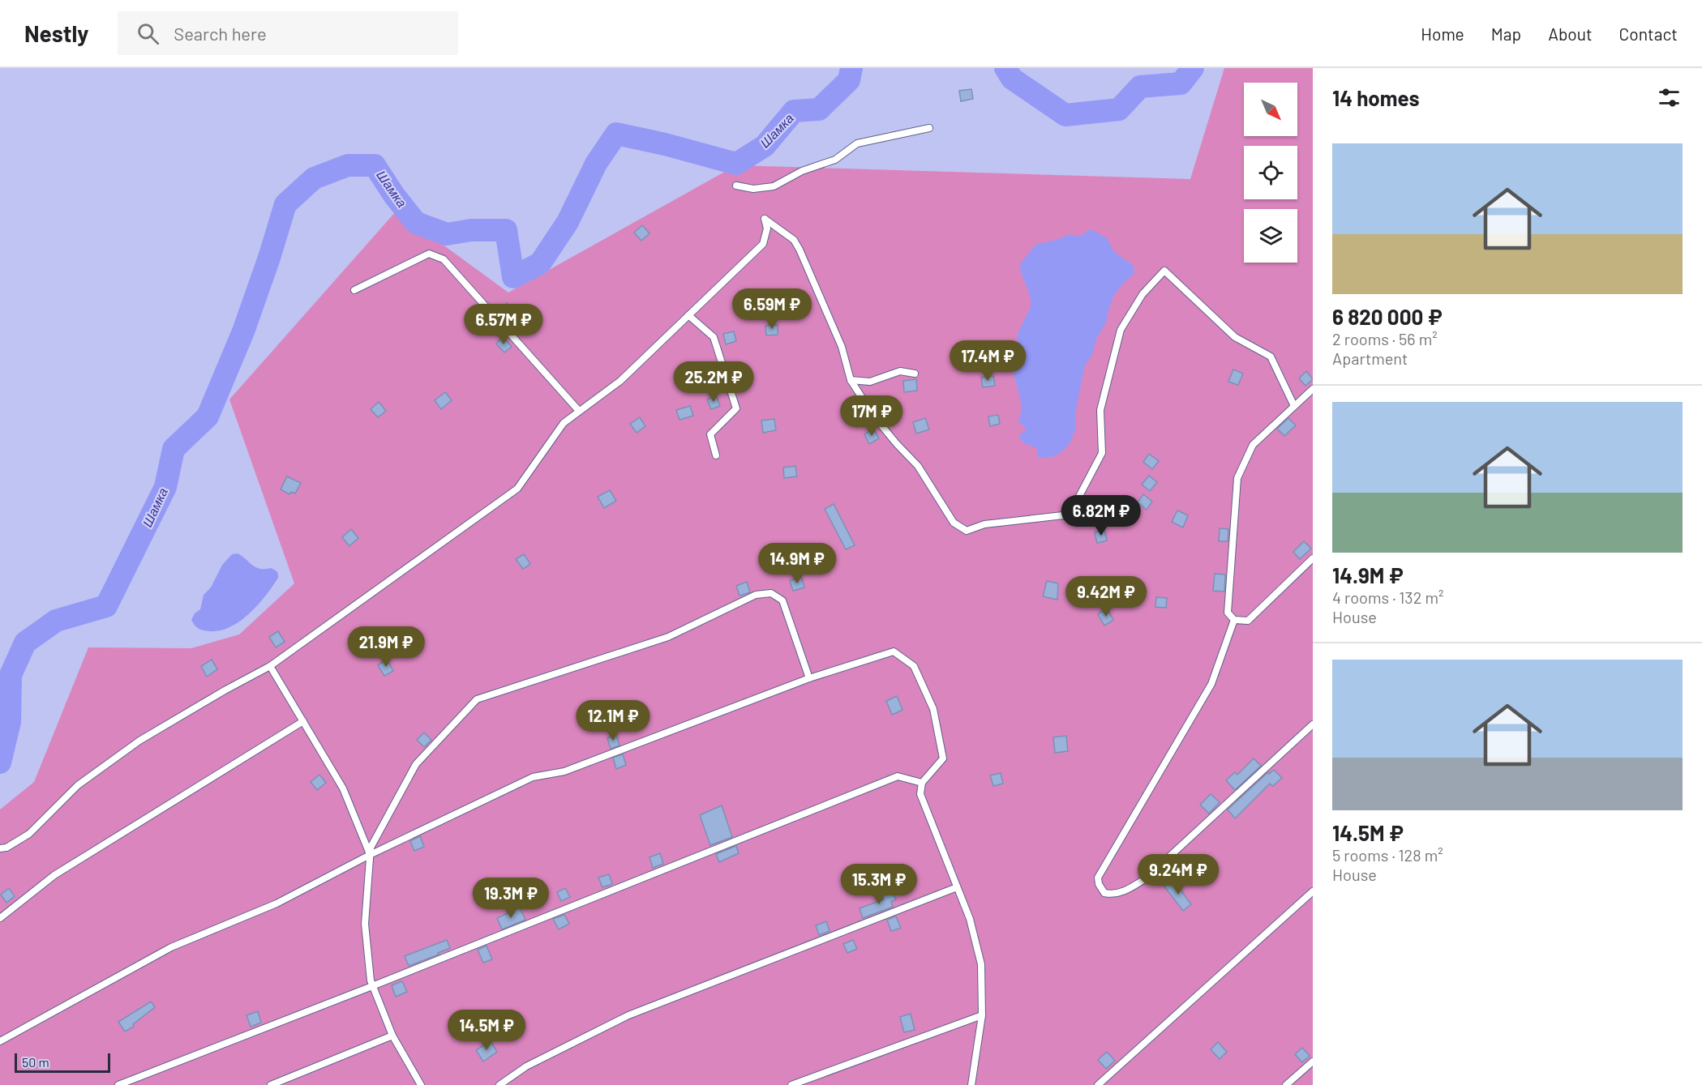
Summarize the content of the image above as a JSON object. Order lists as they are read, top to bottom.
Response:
{
  "water": ["Шамка"],
  "scale_bar": "50 m",
  "north": "bottom right",
  "page": {
    "header": "Nestly",
    "search": "Search here",
    "nav": [
      "Home",
      "Map",
      "About",
      "Contact"
    ],
    "heading": "14 homes",
    "list": [
      {
        "name": "6 820 000 ₽",
        "note": "2 rooms · 56 m² · Apartment"
      },
      {
        "name": "14.9M ₽",
        "note": "4 rooms · 132 m² · House"
      },
      {
        "name": "14.5M ₽",
        "note": "5 rooms · 128 m² · House"
      }
    ],
    "price": [
      "6.59M ₽",
      "6.57M ₽",
      "17.4M ₽",
      "25.2M ₽",
      "17M ₽",
      "6.82M ₽",
      "14.9M ₽",
      "9.42M ₽",
      "21.9M ₽",
      "12.1M ₽",
      "9.24M ₽",
      "15.3M ₽",
      "19.3M ₽",
      "14.5M ₽"
    ],
    "scale": "50 m"
  }
}
